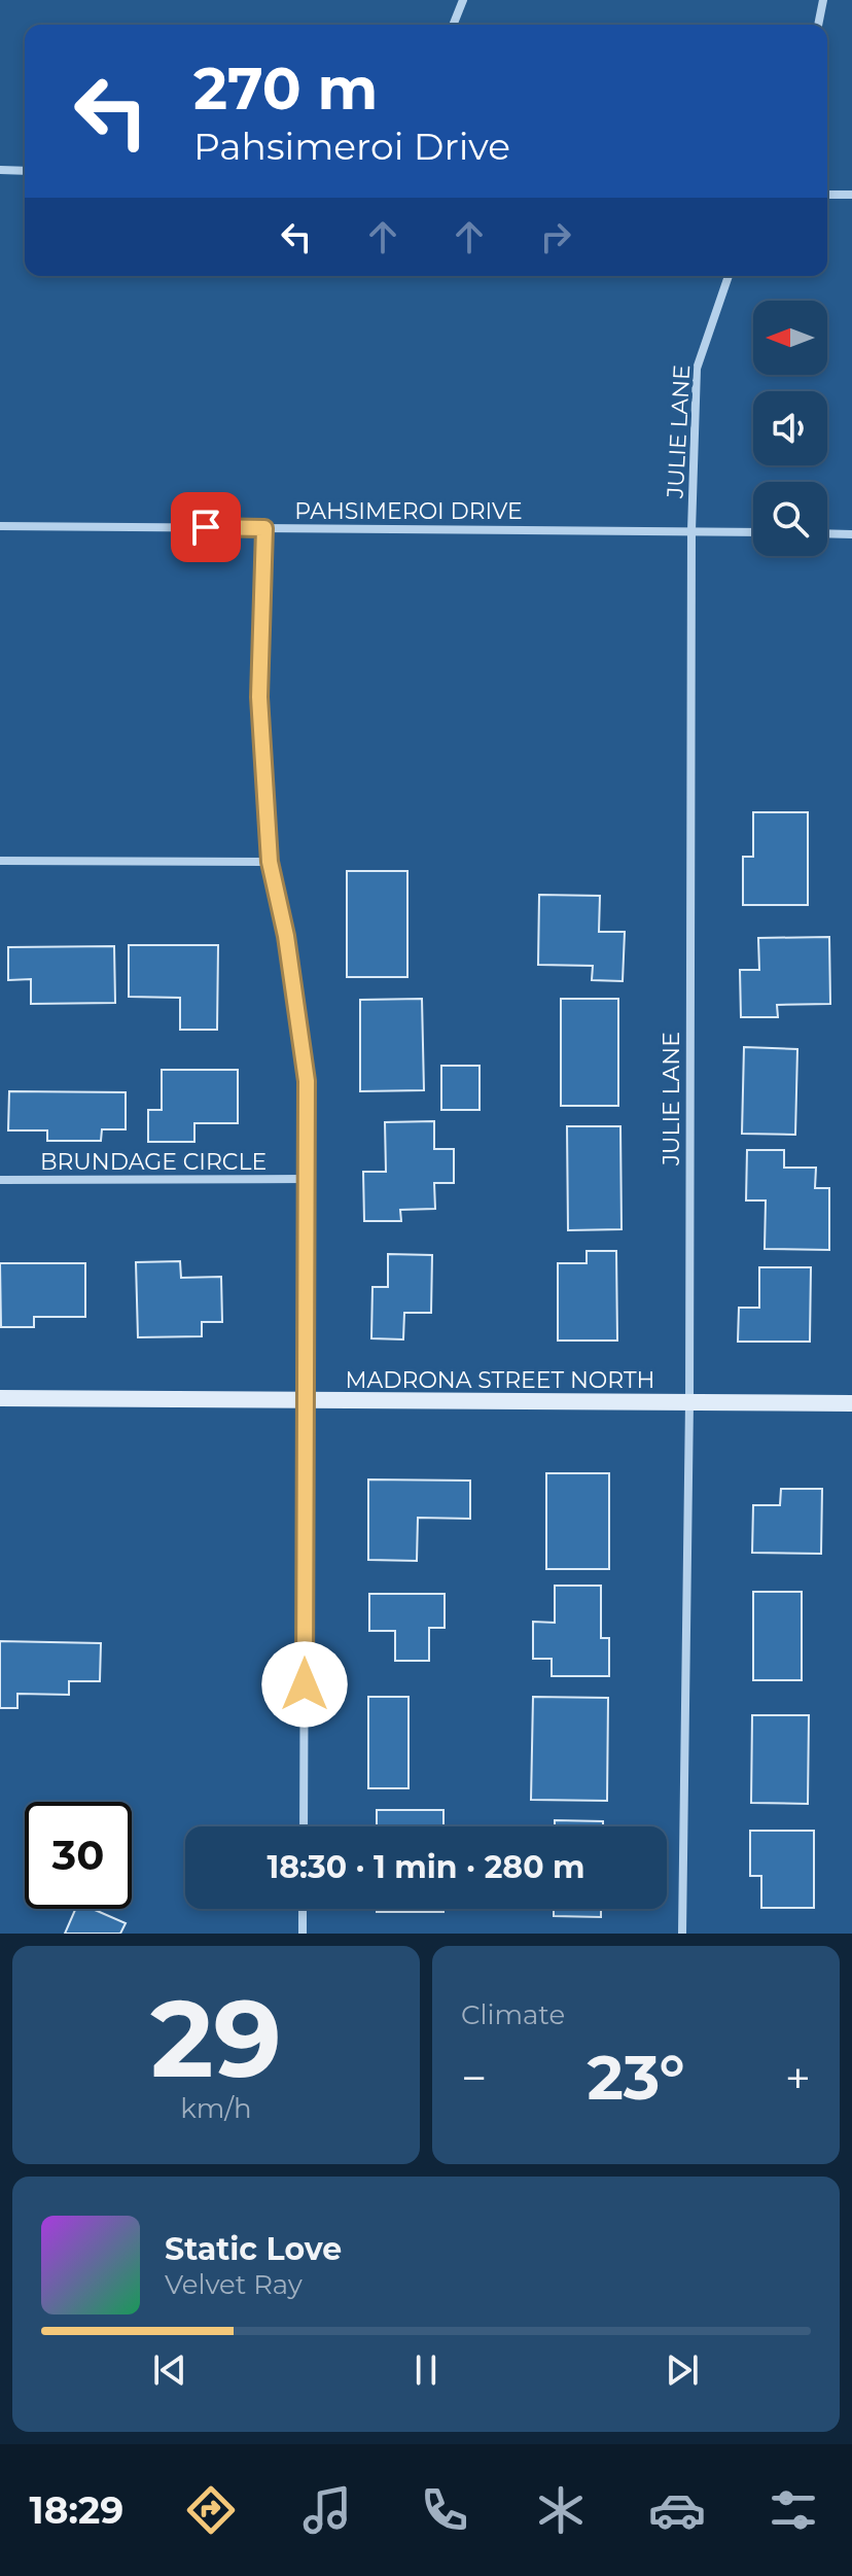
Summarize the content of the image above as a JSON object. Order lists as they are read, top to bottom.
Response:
{
  "streets": {
    "street": [
      "JULIE LANE",
      "PAHSIMEROI DRIVE",
      "BRUNDAGE CIRCLE",
      "MADRONA STREET NORTH"
    ]
  },
  "crossings": [
    ["JULIE LANE", "PAHSIMEROI DRIVE"],
    ["JULIE LANE", "MADRONA STREET NORTH"]
  ],
  "north": "left",
  "page": {
    "turn": ["270 m", "Pahsimeroi Drive"],
    "limit": "30",
    "trip": "18:30 · 1 min · 280 m",
    "tile": [
      ["29", "km/h"],
      "Climate"
    ],
    "heat": ["−", "23°", "+"],
    "song": ["Static Love", "Velvet Ray"],
    "tabs": "18:29"
  }
}
